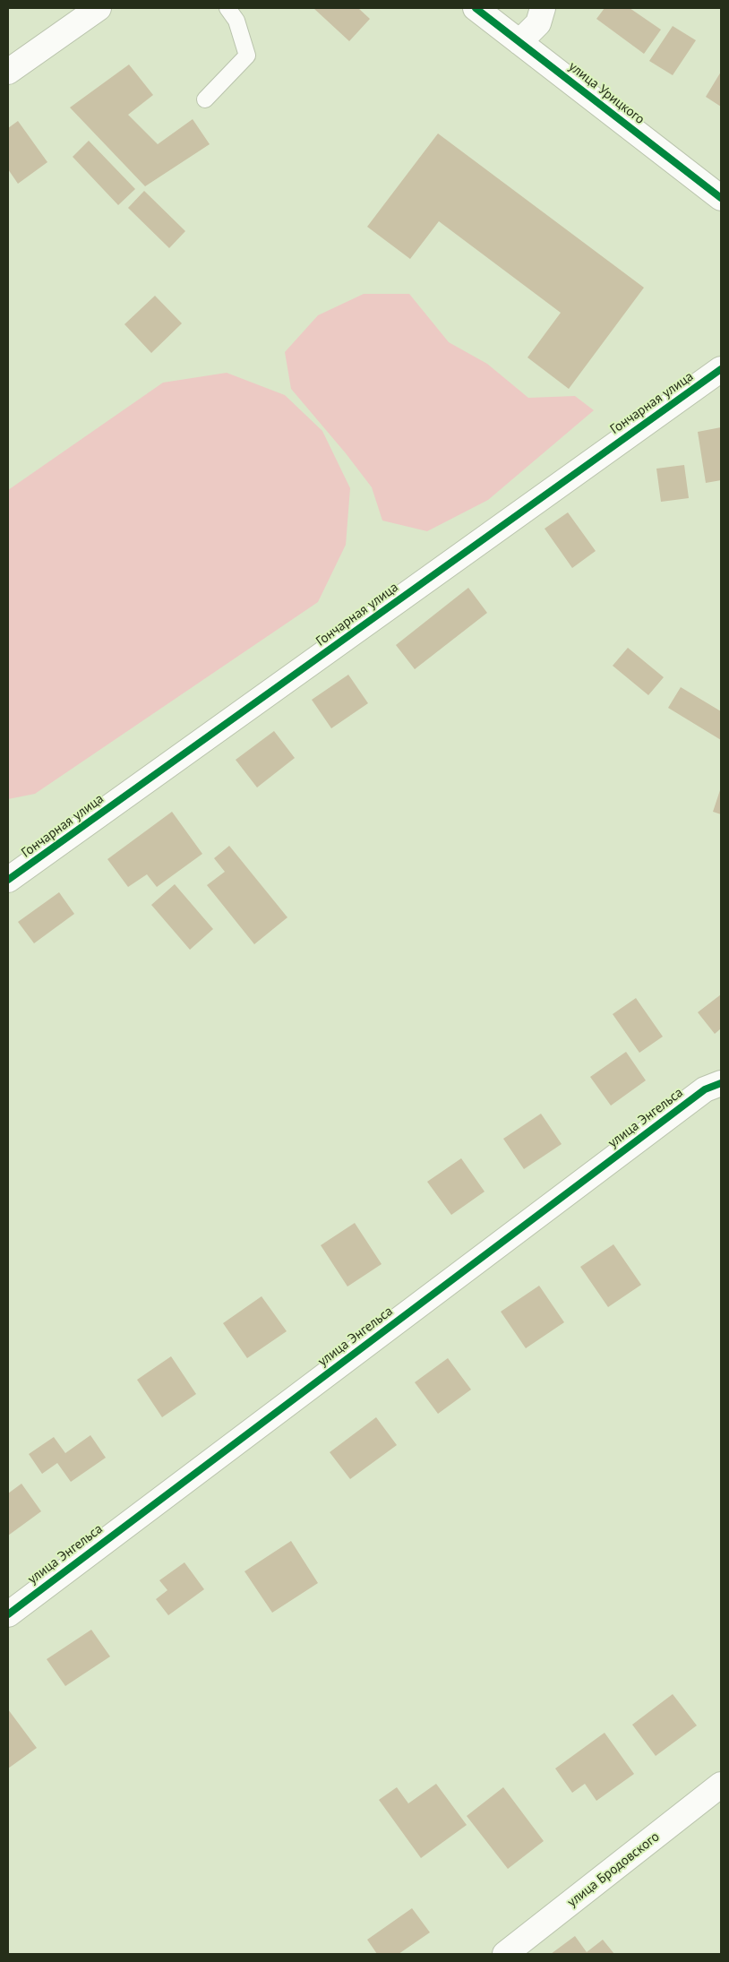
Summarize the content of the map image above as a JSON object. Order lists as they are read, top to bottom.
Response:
{
  "streets": {
    "street": [
      "улица Урицкого",
      "Гончарная улица",
      "улица Энгельса",
      "улица Бродовского"
    ]
  }
}
